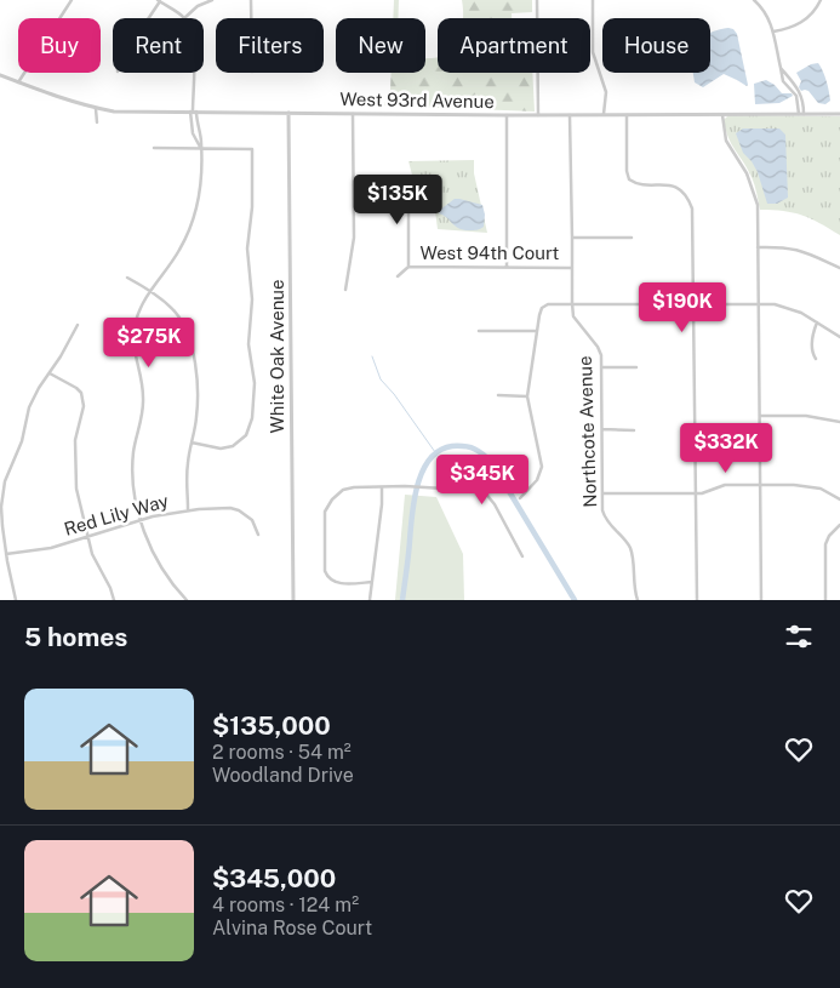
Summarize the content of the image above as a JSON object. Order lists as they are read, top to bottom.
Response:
{
  "streets": {
    "street": [
      "West 93rd Avenue",
      "West 94th Court",
      "White Oak Avenue",
      "Northcote Avenue",
      "Red Lily Way"
    ]
  },
  "crossings": [
    ["West 93rd Avenue", "White Oak Avenue"],
    ["West 93rd Avenue", "Northcote Avenue"],
    ["West 94th Court", "Northcote Avenue"]
  ],
  "page": {
    "chip": [
      "Buy",
      "Rent",
      "Filters",
      "New",
      "Apartment",
      "House"
    ],
    "price": [
      "$135K",
      "$190K",
      "$275K",
      "$332K",
      "$345K"
    ],
    "heading": "5 homes",
    "list": [
      {
        "name": "$135,000",
        "note": "2 rooms · 54 m² · Woodland Drive"
      },
      {
        "name": "$345,000",
        "note": "4 rooms · 124 m² · Alvina Rose Court"
      }
    ]
  }
}
